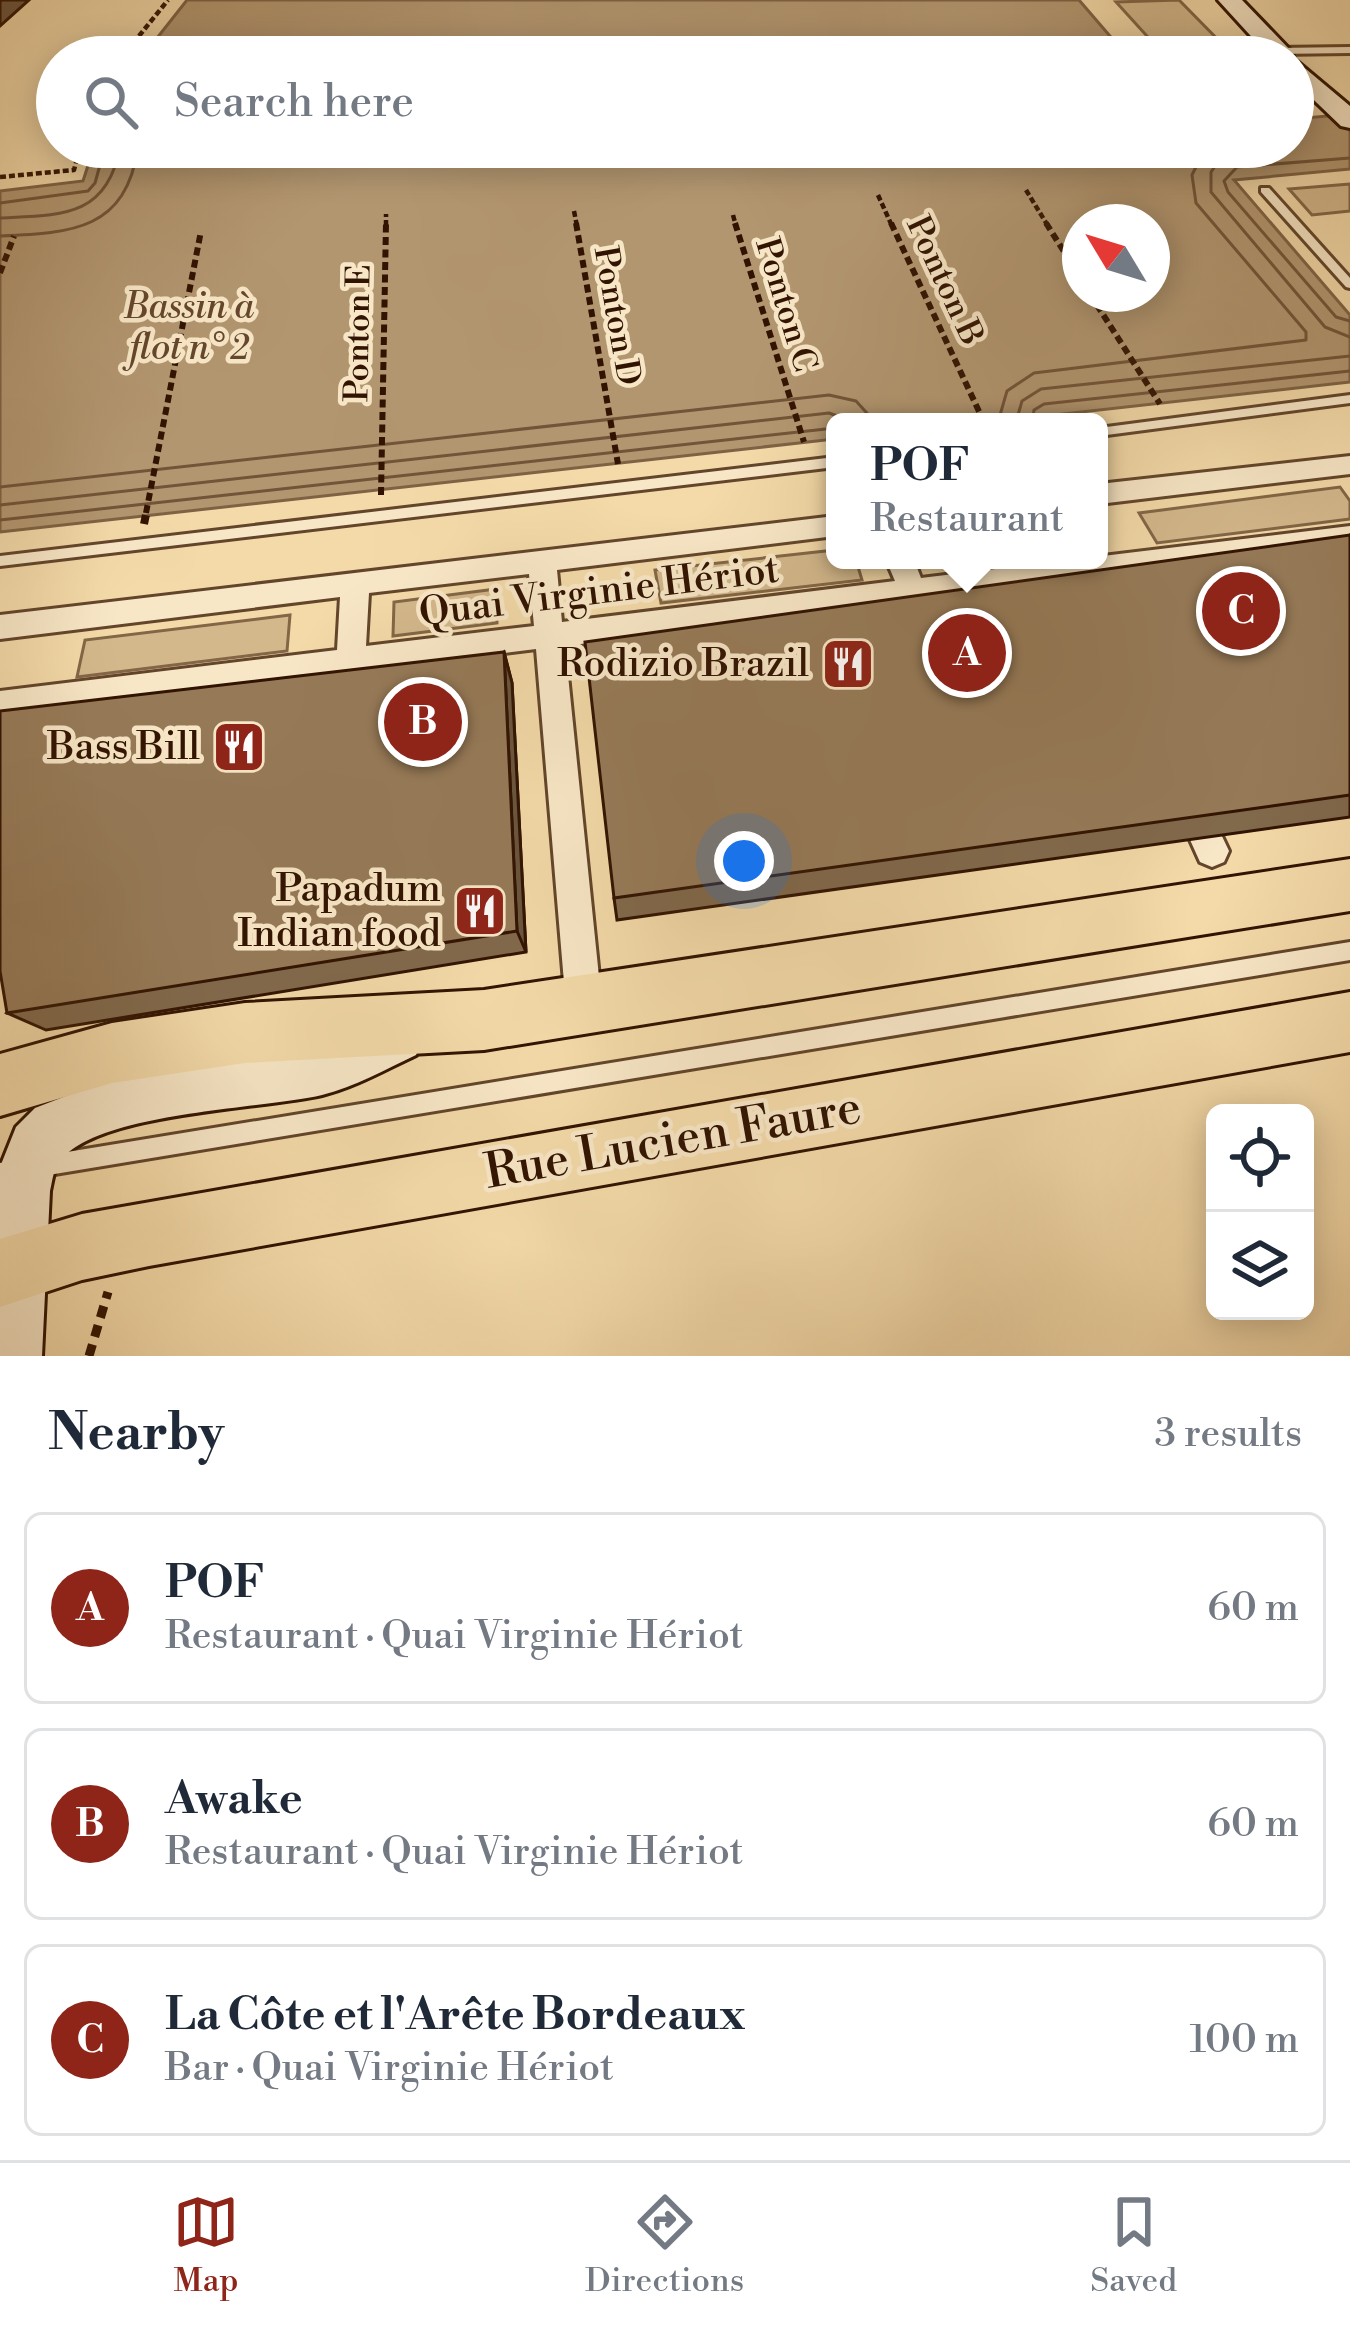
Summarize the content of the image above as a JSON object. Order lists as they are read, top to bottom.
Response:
{
  "streets": {
    "main road": ["Rue Lucien Faure"],
    "street": ["Quai Virginie Hériot"],
    "path": [
      "Ponton B",
      "Ponton C",
      "Ponton D",
      "Ponton E"
    ]
  },
  "water": ["Bassin à flot n° 2"],
  "places": {
    "restaurant": ["Rodizio Brazil", "Bass Bill", "Papadum Indian food"]
  },
  "north": "top left",
  "page": {
    "search": "Search here",
    "popup": ["POF", "Restaurant"],
    "pins": ["C", "A", "B"],
    "heading": ["Nearby", "3 results"],
    "list": [
      {
        "mark": "A",
        "name": "POF",
        "note": "Restaurant · Quai Virginie Hériot",
        "value": "60 m"
      },
      {
        "mark": "B",
        "name": "Awake",
        "note": "Restaurant · Quai Virginie Hériot",
        "value": "60 m"
      },
      {
        "mark": "C",
        "name": "La Côte et l'Arête Bordeaux",
        "note": "Bar · Quai Virginie Hériot",
        "value": "100 m"
      }
    ],
    "nav": ["Map", "Directions", "Saved"]
  }
}
